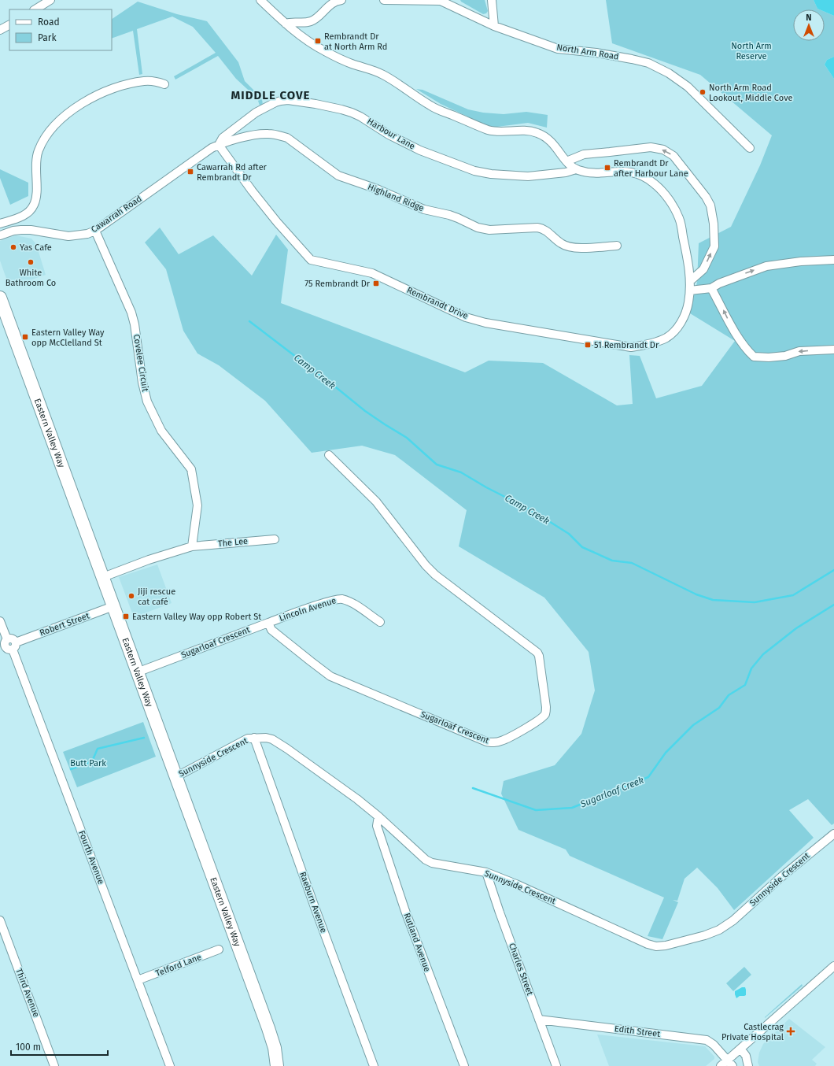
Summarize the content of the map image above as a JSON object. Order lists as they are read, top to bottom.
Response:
{
  "streets": {
    "main road": ["Eastern Valley Way"],
    "street": [
      "North Arm Road",
      "Harbour Lane",
      "Highland Ridge",
      "Cawarrah Road",
      "Rembrandt Drive",
      "Covelee Circuit",
      "The Lee",
      "Lincoln Avenue",
      "Robert Street",
      "Sugarloaf Crescent",
      "Sunnyside Crescent",
      "Fourth Avenue",
      "Raeburn Avenue",
      "Rutland Avenue",
      "Telford Lane",
      "Charles Street",
      "Third Avenue",
      "Edith Street"
    ]
  },
  "crossings": [
    ["Harbour Lane", "Highland Ridge"],
    ["Harbour Lane", "Cawarrah Road"],
    ["Harbour Lane", "Rembrandt Drive"],
    ["Highland Ridge", "Cawarrah Road"],
    ["Highland Ridge", "Rembrandt Drive"],
    ["Cawarrah Road", "Rembrandt Drive"],
    ["Cawarrah Road", "Covelee Circuit"],
    ["Covelee Circuit", "The Lee"],
    ["Eastern Valley Way", "Robert Street"],
    ["Eastern Valley Way", "Sugarloaf Crescent"],
    ["Eastern Valley Way", "Sunnyside Crescent"],
    ["Lincoln Avenue", "Sugarloaf Crescent"],
    ["Robert Street", "Fourth Avenue"],
    ["Sunnyside Crescent", "Raeburn Avenue"],
    ["Sunnyside Crescent", "Rutland Avenue"],
    ["Sunnyside Crescent", "Charles Street"],
    ["Fourth Avenue", "Telford Lane"],
    ["Charles Street", "Edith Street"]
  ],
  "districts": ["MIDDLE COVE"],
  "water": ["Camp Creek", "Sugarloaf Creek"],
  "parks": ["North Arm Reserve", "Butt Park"],
  "places": {
    "transit": [
      "Rembrandt Dr at North Arm Rd",
      "Rembrandt Dr after Harbour Lane",
      "Cawarrah Rd after Rembrandt Dr",
      "75 Rembrandt Dr",
      "Eastern Valley Way opp McClelland St",
      "51 Rembrandt Dr",
      "Eastern Valley Way opp Robert St"
    ],
    "other": [
      "North Arm Road Lookout, Middle Cove",
      "Yas Cafe",
      "White Bathroom Co",
      "Jiji rescue cat café"
    ],
    "health": ["Castlecrag Private Hospital"]
  },
  "legend": ["Road", "Park"],
  "scale_bar": "100 m",
  "north": "top"
}
